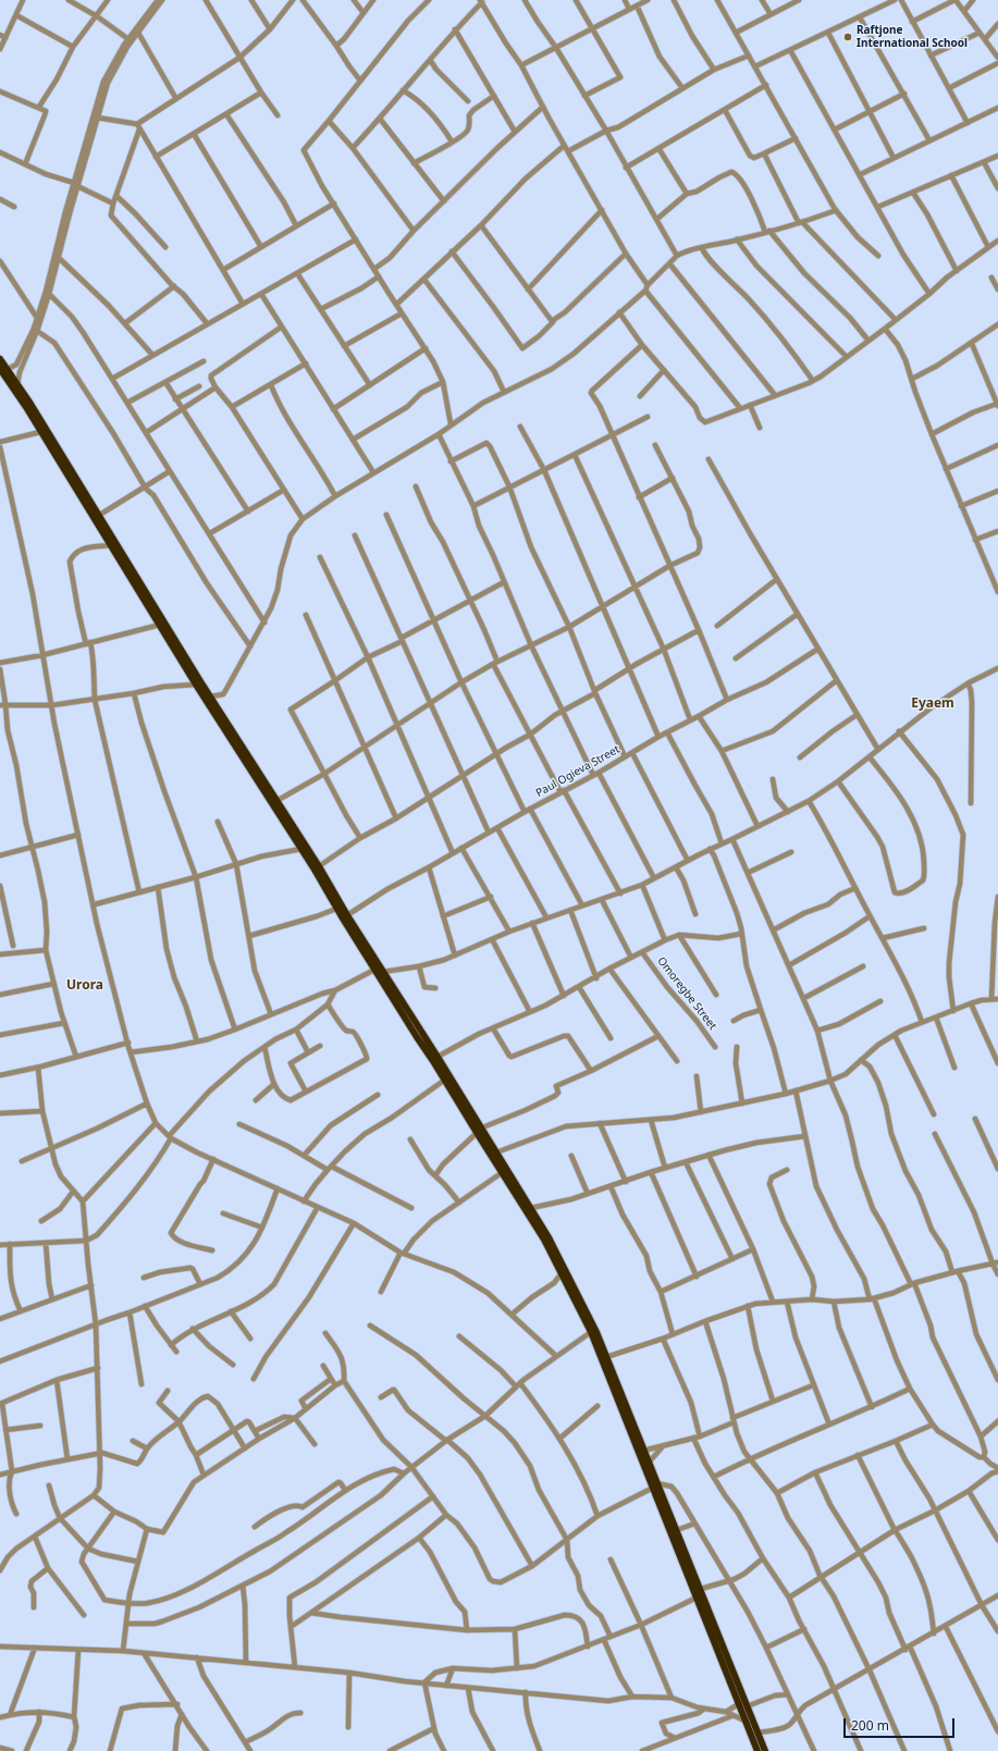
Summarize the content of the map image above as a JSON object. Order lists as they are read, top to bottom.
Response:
{
  "streets": {
    "street": ["Paul Ogieva Street", "Omoregbe Street"]
  },
  "districts": ["Eyaem", "Urora"],
  "places": ["Raftjone International School"],
  "scale_bar": "200 m"
}
